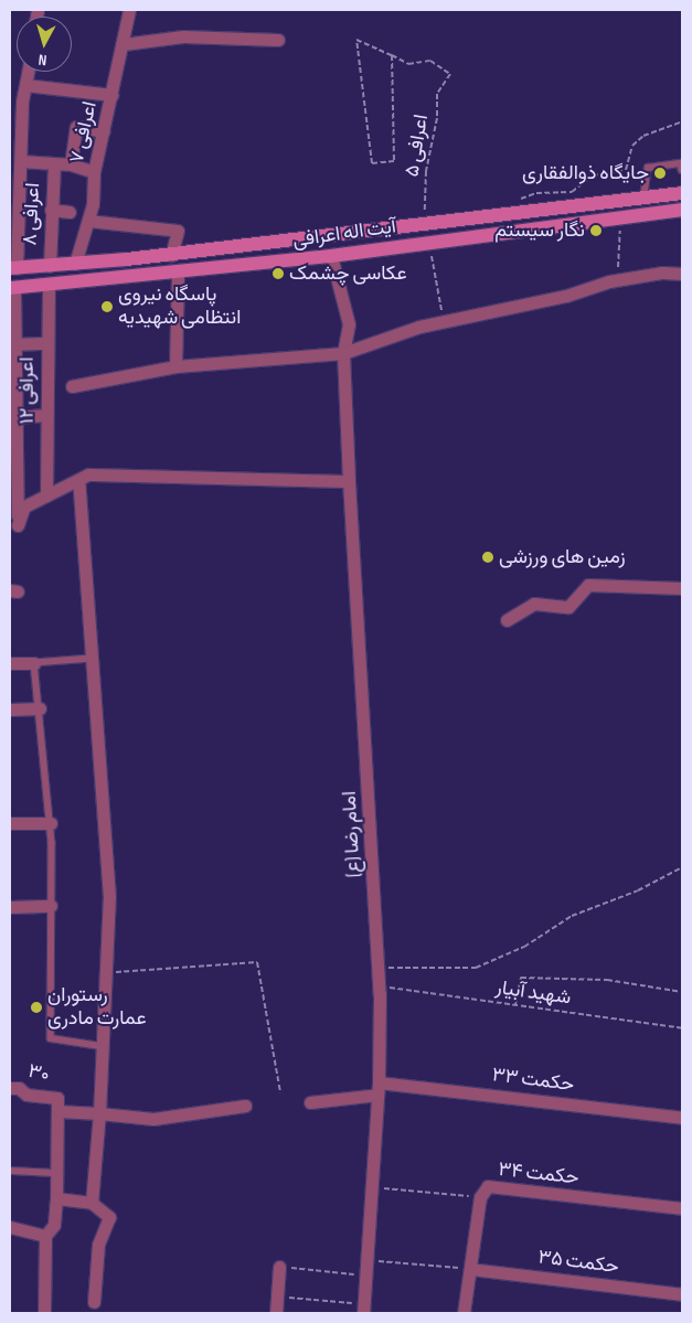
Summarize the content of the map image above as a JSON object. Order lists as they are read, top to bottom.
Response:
{
  "streets": {
    "main road": ["آیت اله اعرافی"],
    "street": [
      "اعرافی ۷",
      "اعرافی ۸",
      "اعرافی ۱۲",
      "امام رضا (ع)",
      "۳۰",
      "حکمت ۳۳",
      "حکمت ۳۴",
      "حکمت ۳۵"
    ],
    "path": ["اعرافی ۵", "شهید آبیار"]
  },
  "crossings": [
    ["اعرافی ۷", "آیت اله اعرافی"],
    ["اعرافی ۵", "آیت اله اعرافی"],
    ["اعرافی ۸", "آیت اله اعرافی"],
    ["آیت اله اعرافی", "اعرافی ۱۲"],
    ["آیت اله اعرافی", "امام رضا (ع)"],
    ["امام رضا (ع)", "شهید آبیار"],
    ["امام رضا (ع)", "حکمت ۳۳"],
    ["حکمت ۳۴", "حکمت ۳۵"]
  ],
  "places": [
    "جایگاه ذوالفقاری",
    "نگار سیستم",
    "عکاسی چشمک",
    "پاسگاه نیروی انتظامی شهیدیه",
    "زمین های ورزشی",
    "رستوران عمارت مادری"
  ],
  "north": "bottom"
}
